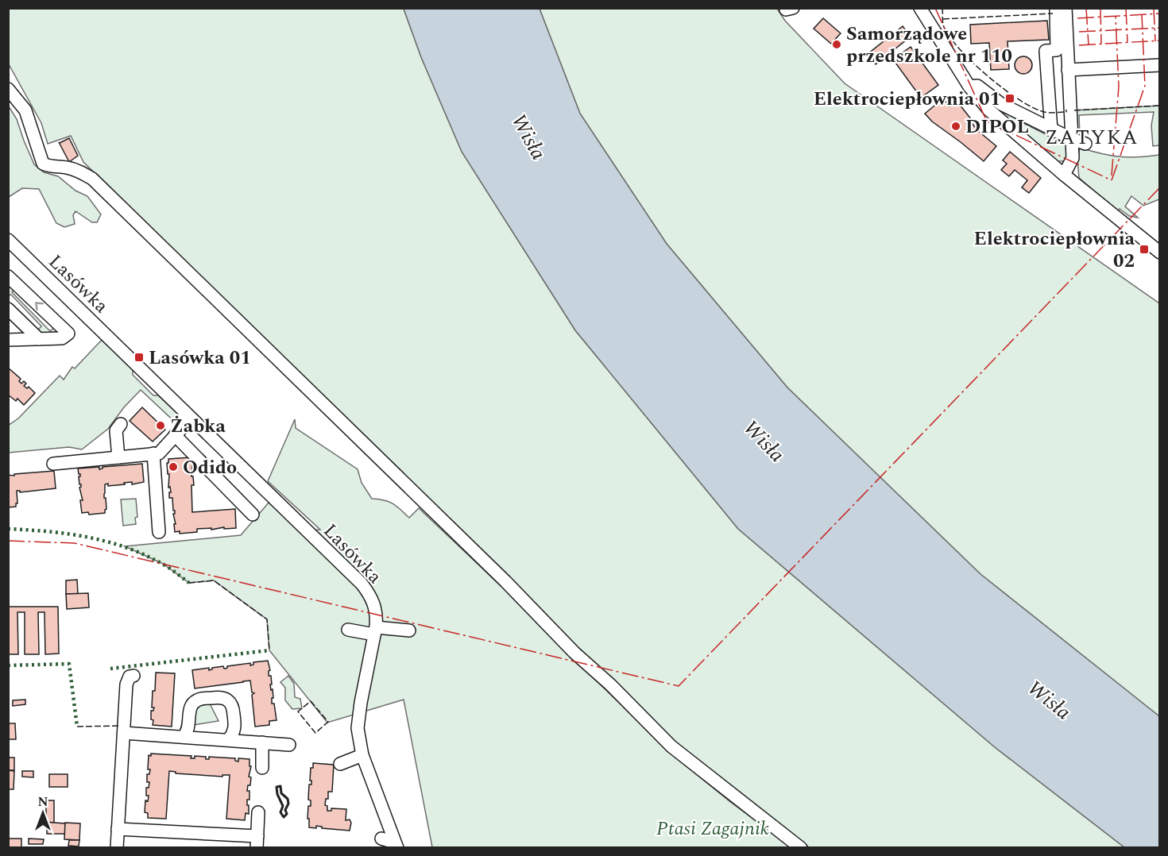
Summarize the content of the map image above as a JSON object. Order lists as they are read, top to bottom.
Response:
{
  "streets": {
    "street": ["Lasówka"]
  },
  "districts": ["ZATYKA"],
  "water": ["Wisła"],
  "parks": ["Ptasi Zagajnik"],
  "places": {
    "other": [
      "Samorządowe przedszkole nr 110",
      "DIPOL",
      "Żabka",
      "Odido"
    ],
    "transit": ["Elektrociepłownia 01", "Elektrociepłownia 02", "Lasówka 01"]
  },
  "north": "top"
}
